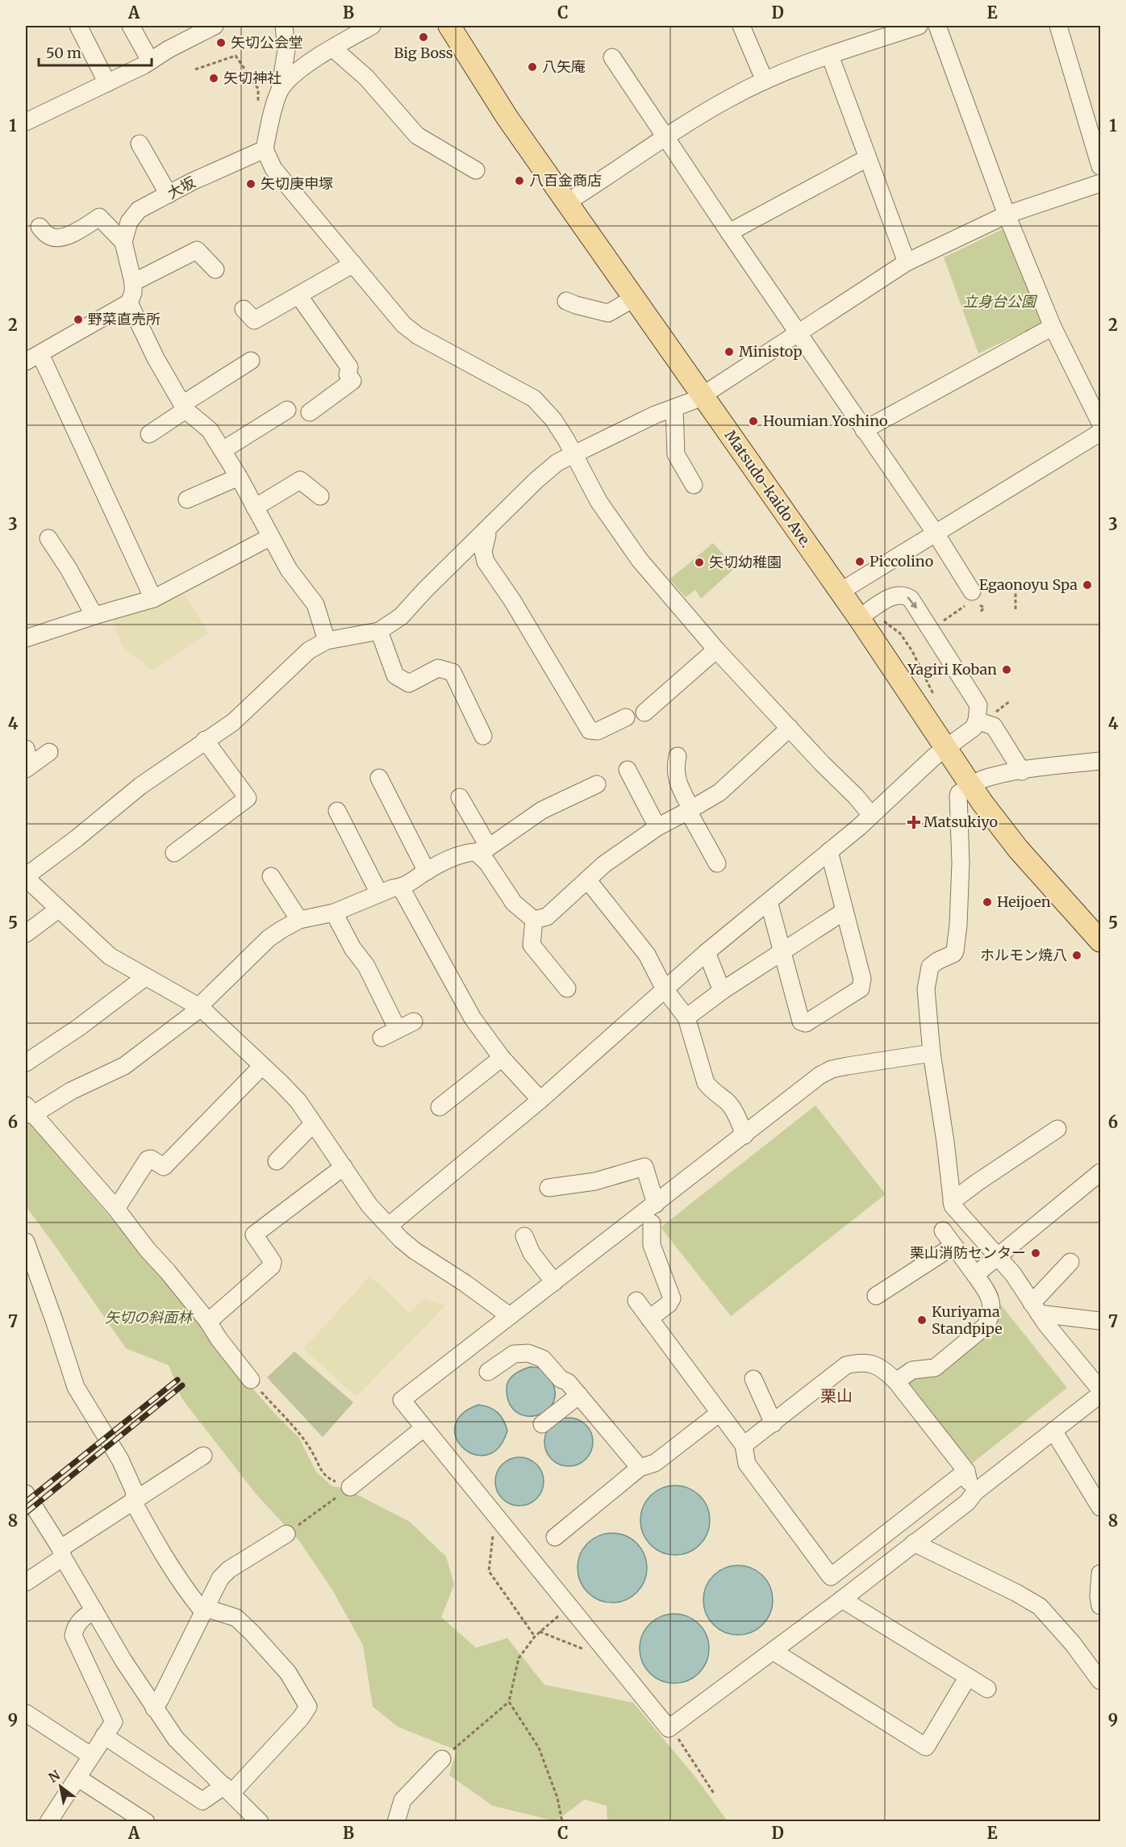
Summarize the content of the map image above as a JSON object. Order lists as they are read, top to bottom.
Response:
{
  "streets": {
    "main road": ["Matsudo-kaido Ave."],
    "street": ["大坂"]
  },
  "districts": ["栗山"],
  "parks": ["立身台公園", "矢切の斜面林"],
  "places": {
    "other": [
      "Big Boss",
      "矢切公会堂",
      "八矢庵",
      "矢切神社",
      "八百金商店",
      "矢切庚申塚",
      "野菜直売所",
      "Ministop",
      "Houmian Yoshino",
      "Piccolino",
      "矢切幼稚園",
      "Egaonoyu Spa",
      "Yagiri Koban",
      "Heijoen",
      "ホルモン焼八",
      "栗山消防センター",
      "Kuriyama Standpipe"
    ],
    "health": ["Matsukiyo"]
  },
  "scale_bar": "50 m",
  "north": "top left",
  "grid": {
    "columns": [
      "A",
      "B",
      "C",
      "D",
      "E"
    ],
    "rows": [
      "1",
      "2",
      "3",
      "4",
      "5",
      "6",
      "7",
      "8",
      "9"
    ]
  }
}
